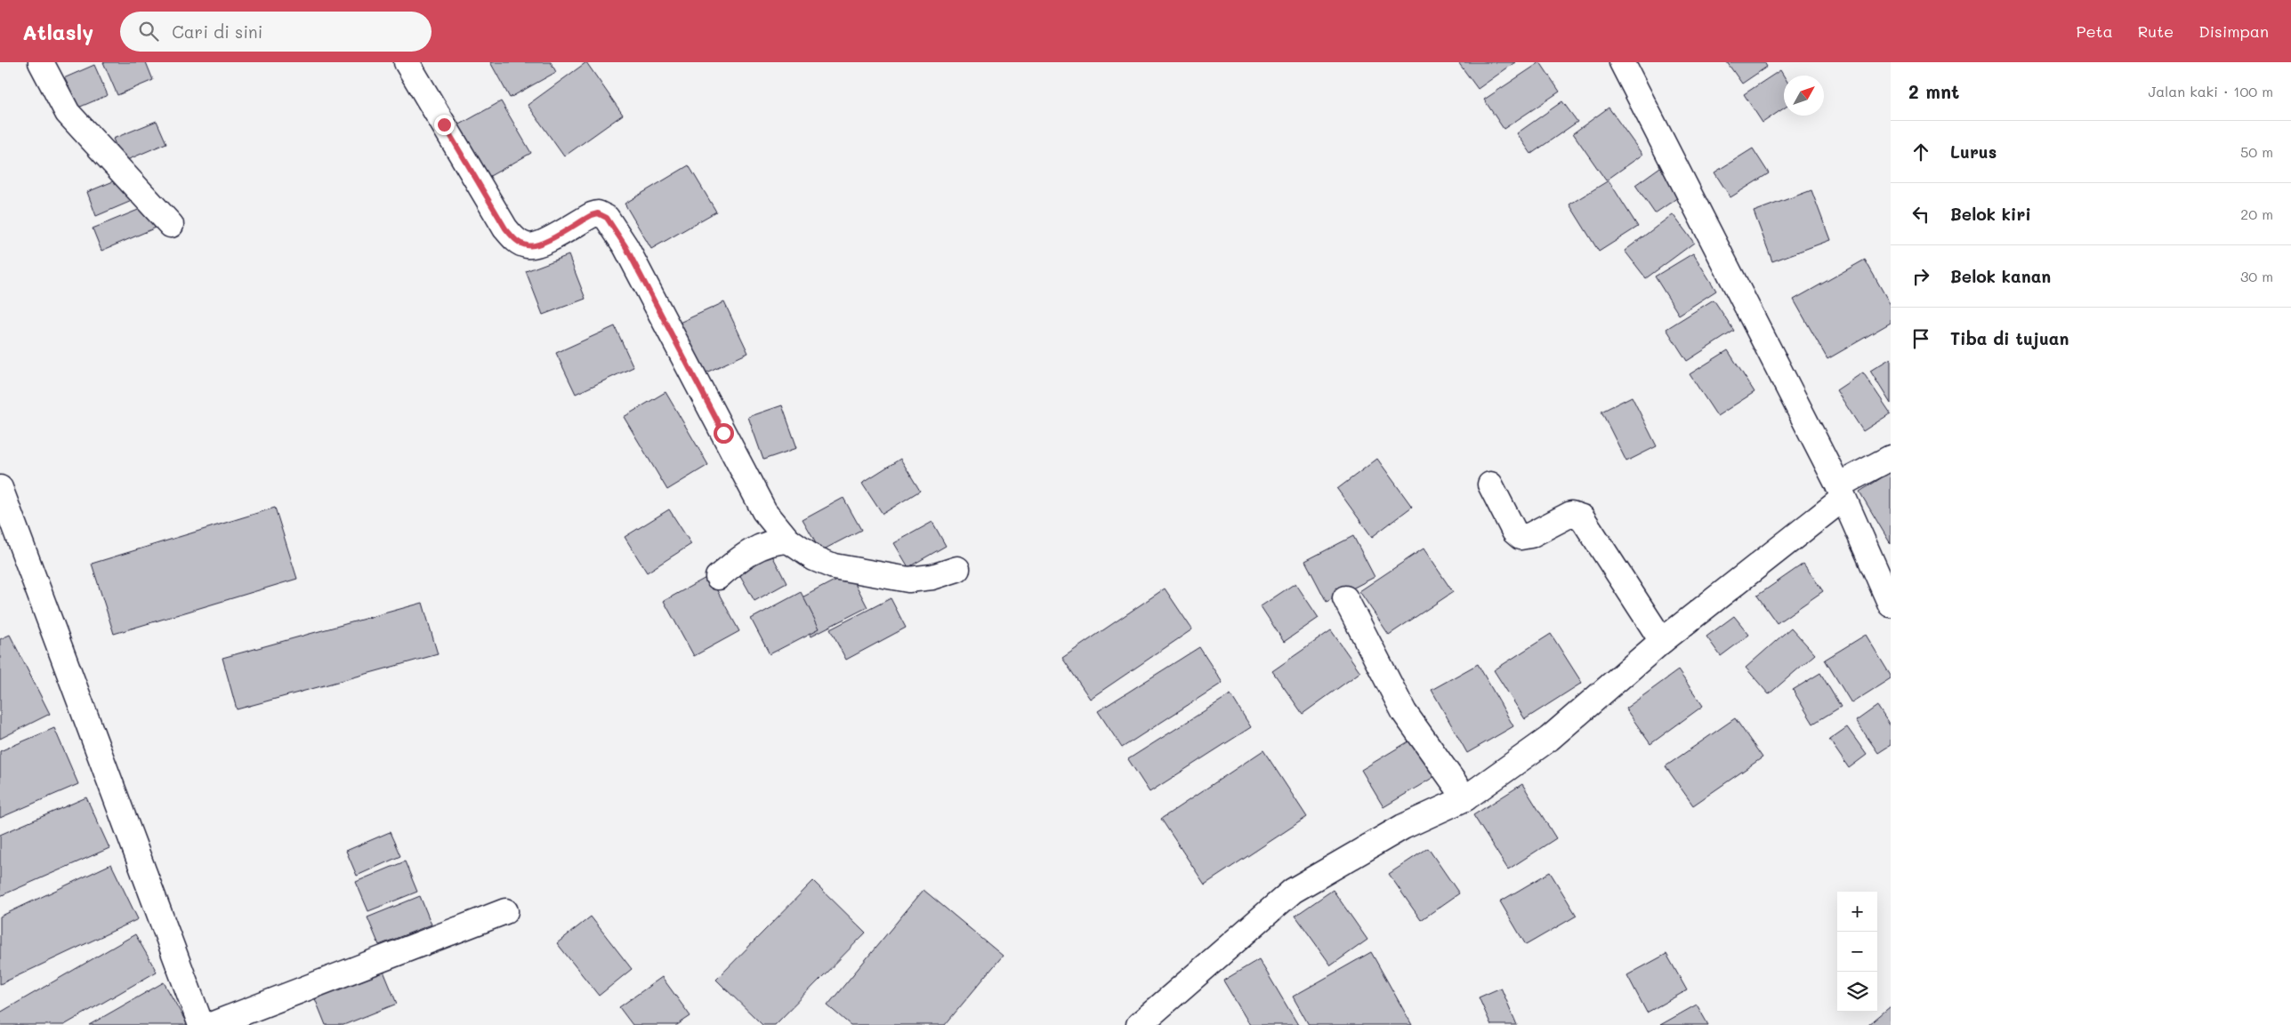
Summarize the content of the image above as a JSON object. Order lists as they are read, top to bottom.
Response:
{
  "north": "top right",
  "page": {
    "header": "Atlasly",
    "search": "Cari di sini",
    "nav": ["Peta", "Rute", "Disimpan"],
    "heading": ["2 mnt", "Jalan kaki · 100 m"],
    "list": [
      ["Lurus", "50 m"],
      ["Belok kiri", "20 m"],
      ["Belok kanan", "30 m"],
      "Tiba di tujuan"
    ],
    "map_buttons": ["+", "−"]
  }
}
